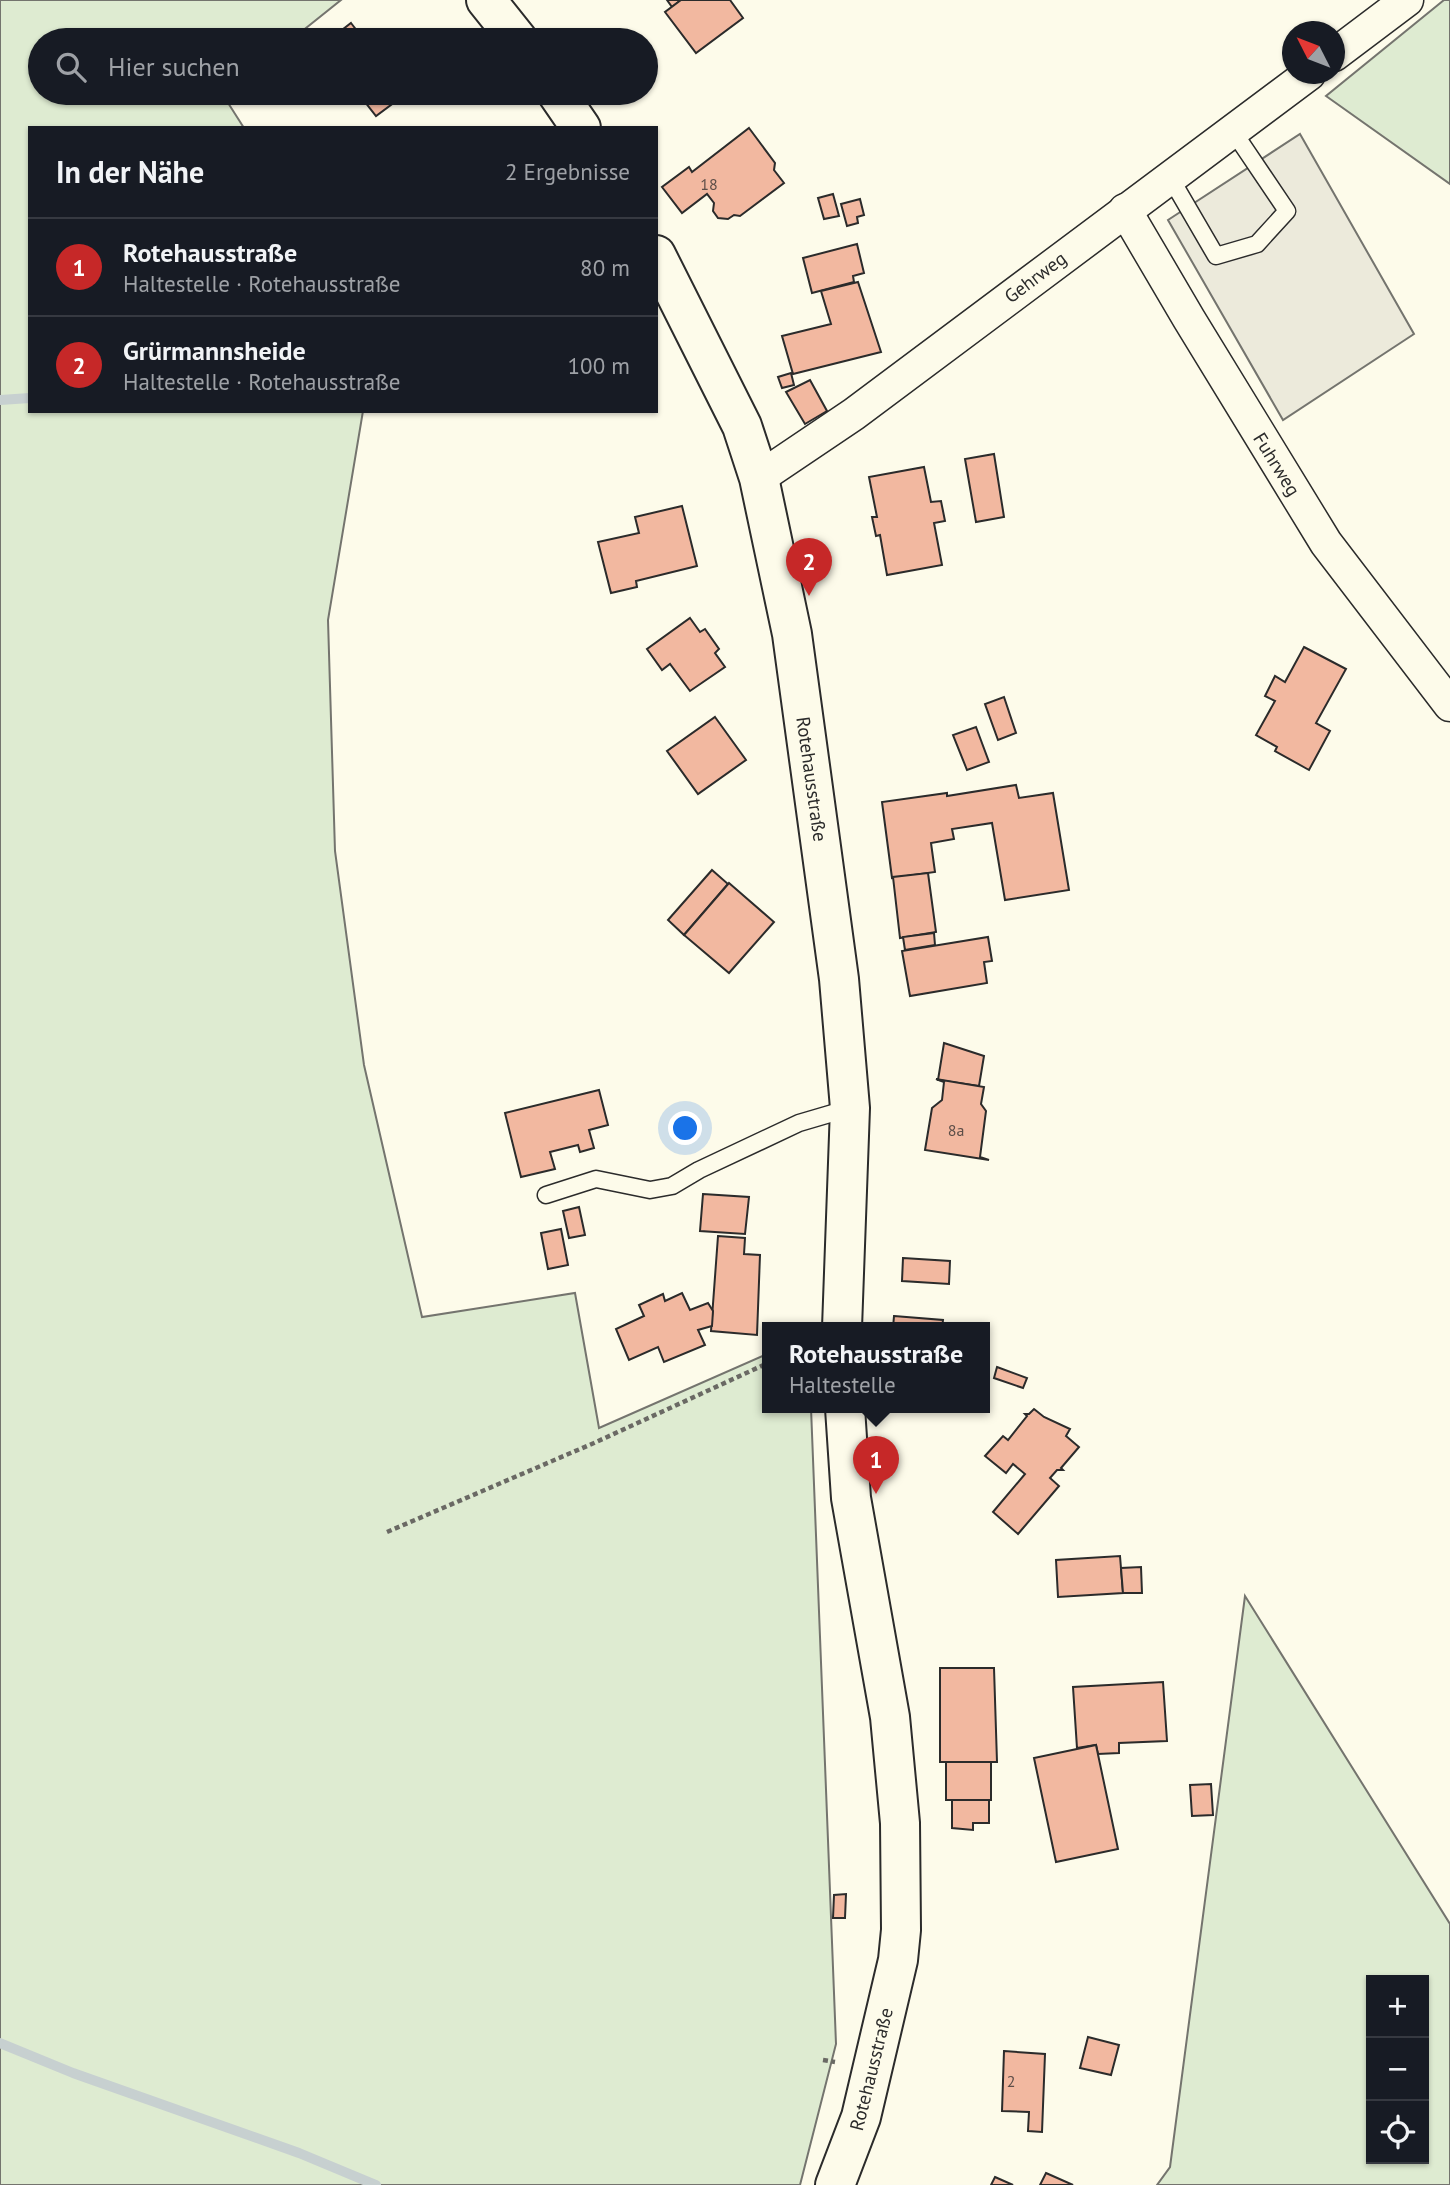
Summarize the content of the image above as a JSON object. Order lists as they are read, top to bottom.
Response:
{
  "streets": {
    "street": ["Gehrweg", "Fuhrweg", "Rotehausstraße"]
  },
  "crossings": [
    ["Gehrweg", "Fuhrweg"],
    ["Gehrweg", "Rotehausstraße"]
  ],
  "house_numbers": ["18", "8a", "2"],
  "north": "top left",
  "page": {
    "search": "Hier suchen",
    "heading": ["In der Nähe", "2 Ergebnisse"],
    "list": [
      {
        "mark": "1",
        "name": "Rotehausstraße",
        "note": "Haltestelle · Rotehausstraße",
        "value": "80 m"
      },
      {
        "mark": "2",
        "name": "Grürmannsheide",
        "note": "Haltestelle · Rotehausstraße",
        "value": "100 m"
      }
    ],
    "pins": ["2", "1"],
    "popup": ["Rotehausstraße", "Haltestelle"],
    "map_buttons": ["+", "−"]
  }
}
